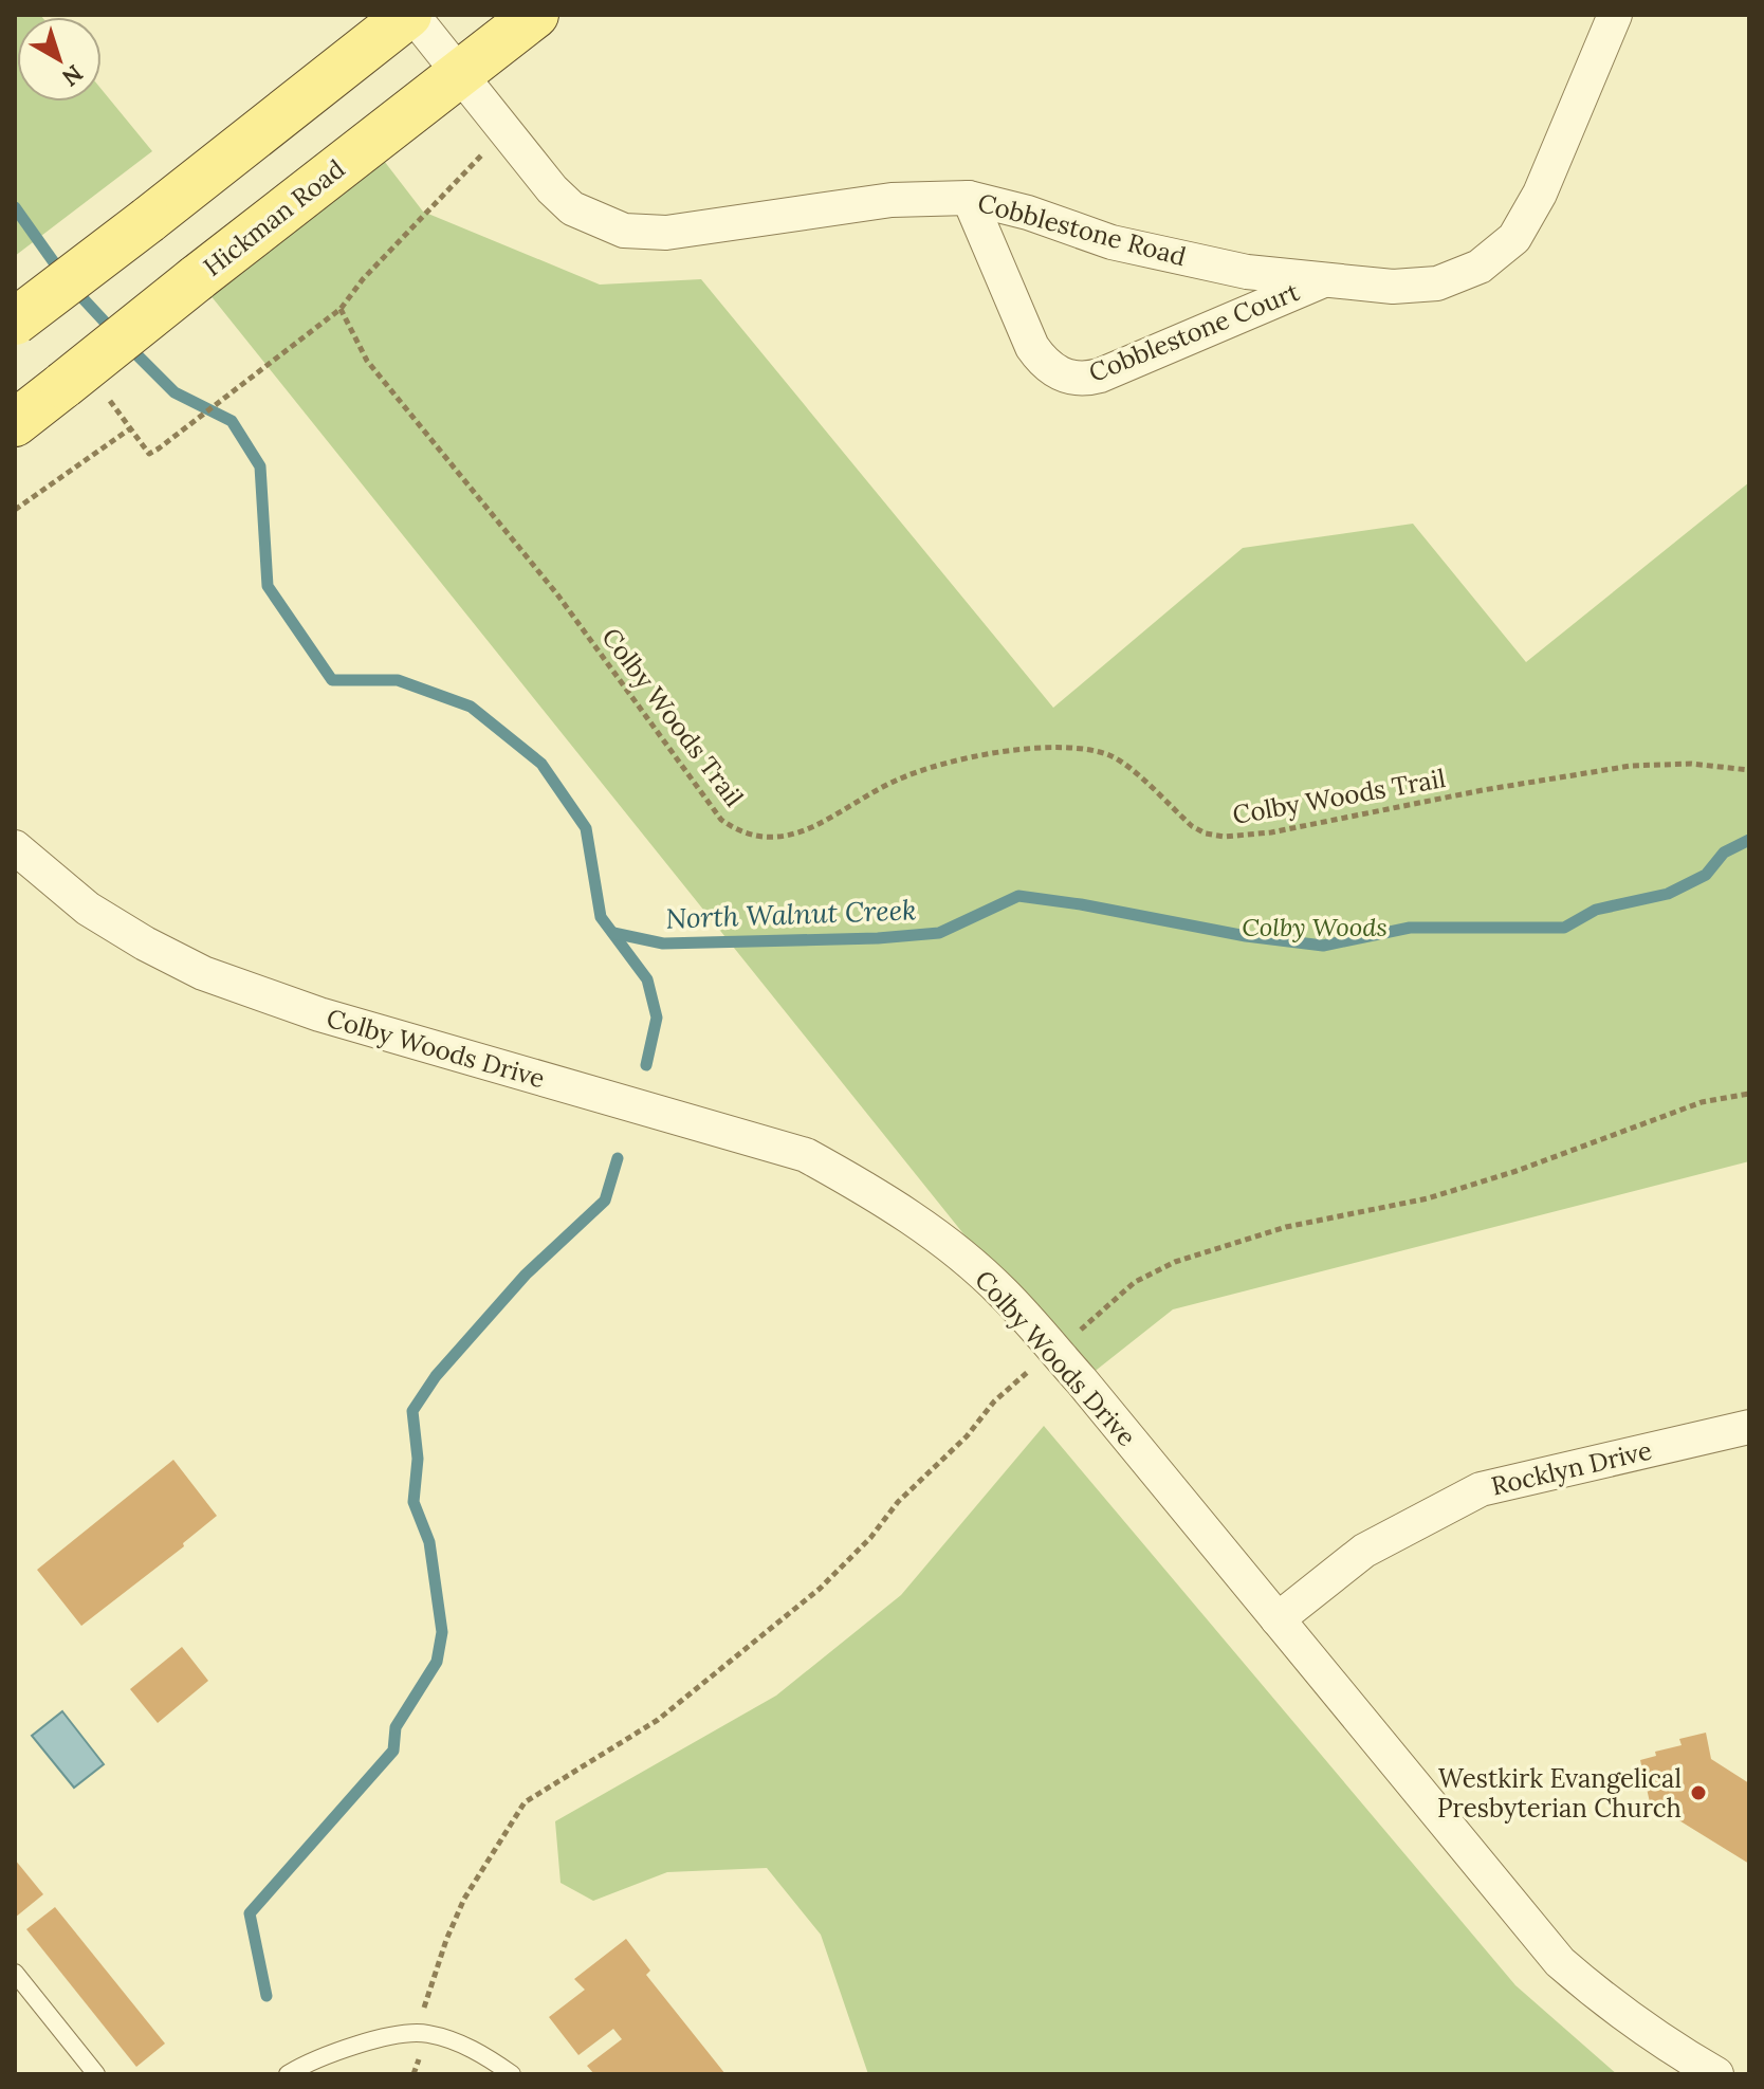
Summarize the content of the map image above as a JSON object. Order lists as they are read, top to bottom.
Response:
{
  "streets": {
    "main road": ["Hickman Road"],
    "street": [
      "Cobblestone Road",
      "Cobblestone Court",
      "Colby Woods Drive",
      "Rocklyn Drive"
    ],
    "path": ["Colby Woods Trail"]
  },
  "crossings": [
    ["Hickman Road", "Cobblestone Road"],
    ["Cobblestone Road", "Cobblestone Court"],
    ["Colby Woods Drive", "Rocklyn Drive"]
  ],
  "water": ["North Walnut Creek"],
  "parks": ["Colby Woods"],
  "places": ["Westkirk Evangelical Presbyterian Church"],
  "north": "bottom right"
}
